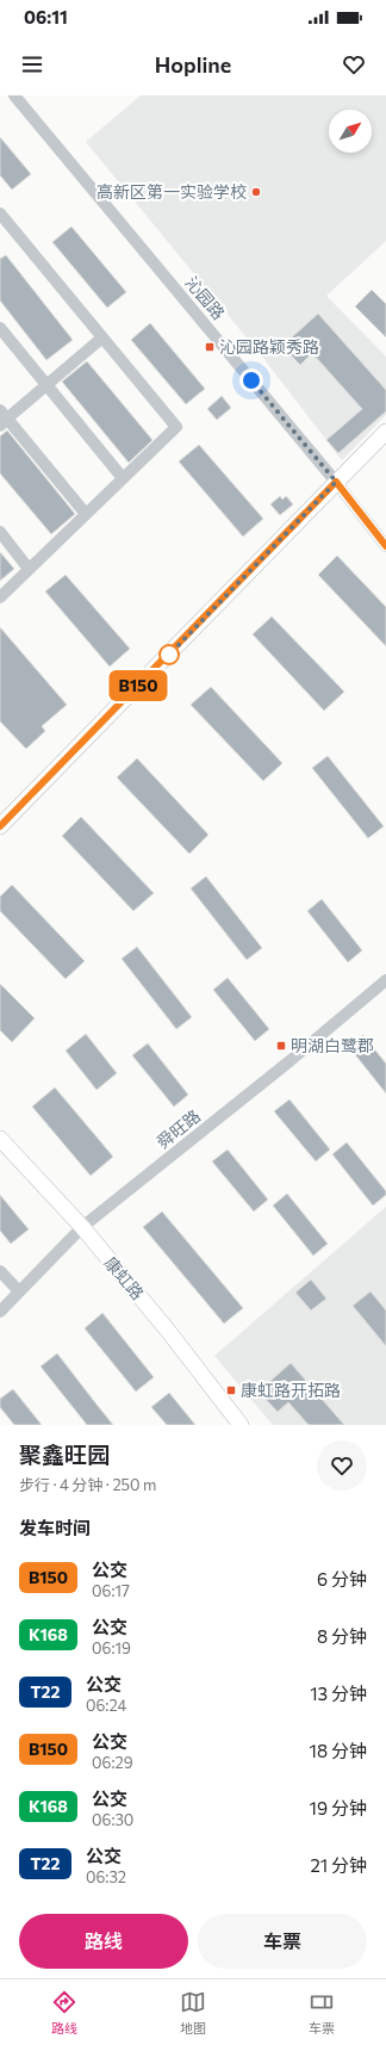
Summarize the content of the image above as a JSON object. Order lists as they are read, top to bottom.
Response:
{
  "streets": {
    "main road": ["康虹路"],
    "street": ["沁园路", "舜旺路"]
  },
  "crossings": [
    ["舜旺路", "康虹路"]
  ],
  "places": {
    "other": ["高新区第一实验学校"],
    "transit": ["沁园路颖秀路", "明湖白鹭郡", "康虹路开拓路"]
  },
  "lines": ["bus line B150"],
  "north": "top right",
  "page": {
    "status": "06:11",
    "header": "Hopline",
    "on_map": "B150",
    "heading": [
      ["聚鑫旺园", "步行 · 4 分钟 · 250 m"],
      "发车时间"
    ],
    "list": [
      {
        "mark": "B150",
        "name": "公交",
        "note": "06:17",
        "value": "6 分钟"
      },
      {
        "mark": "K168",
        "name": "公交",
        "note": "06:19",
        "value": "8 分钟"
      },
      {
        "mark": "T22",
        "name": "公交",
        "note": "06:24",
        "value": "13 分钟"
      },
      {
        "mark": "B150",
        "name": "公交",
        "note": "06:29",
        "value": "18 分钟"
      },
      {
        "mark": "K168",
        "name": "公交",
        "note": "06:30",
        "value": "19 分钟"
      },
      {
        "mark": "T22",
        "name": "公交",
        "note": "06:32",
        "value": "21 分钟"
      }
    ],
    "buttons": ["路线", "车票"],
    "tabs": ["路线", "地图", "车票"]
  }
}
